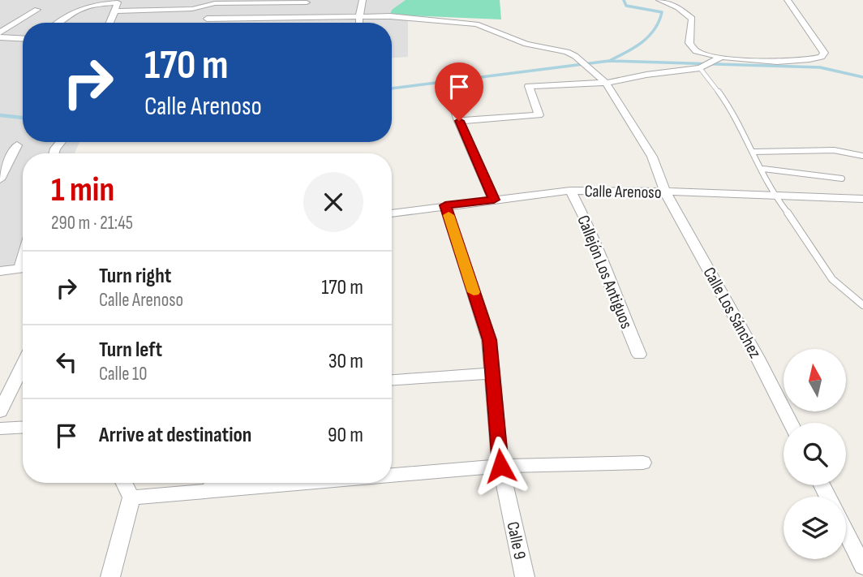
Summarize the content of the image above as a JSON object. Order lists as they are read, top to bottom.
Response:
{
  "streets": {
    "street": [
      "Calle Arenoso",
      "Callejón Los Antiguos",
      "Calle Los Sánchez",
      "Calle 9"
    ]
  },
  "crossings": [
    ["Calle Arenoso", "Callejón Los Antiguos"],
    ["Calle Arenoso", "Calle Los Sánchez"],
    ["Calle Arenoso", "Calle 9"]
  ],
  "north": "top",
  "page": {
    "turn": ["170 m", "Calle Arenoso"],
    "heading": ["1 min", "290 m · 21:45"],
    "list": [
      {
        "name": "Turn right",
        "note": "Calle Arenoso",
        "value": "170 m"
      },
      {
        "name": "Turn left",
        "note": "Calle 10",
        "value": "30 m"
      },
      {
        "name": "Arrive at destination",
        "value": "90 m"
      }
    ]
  }
}
